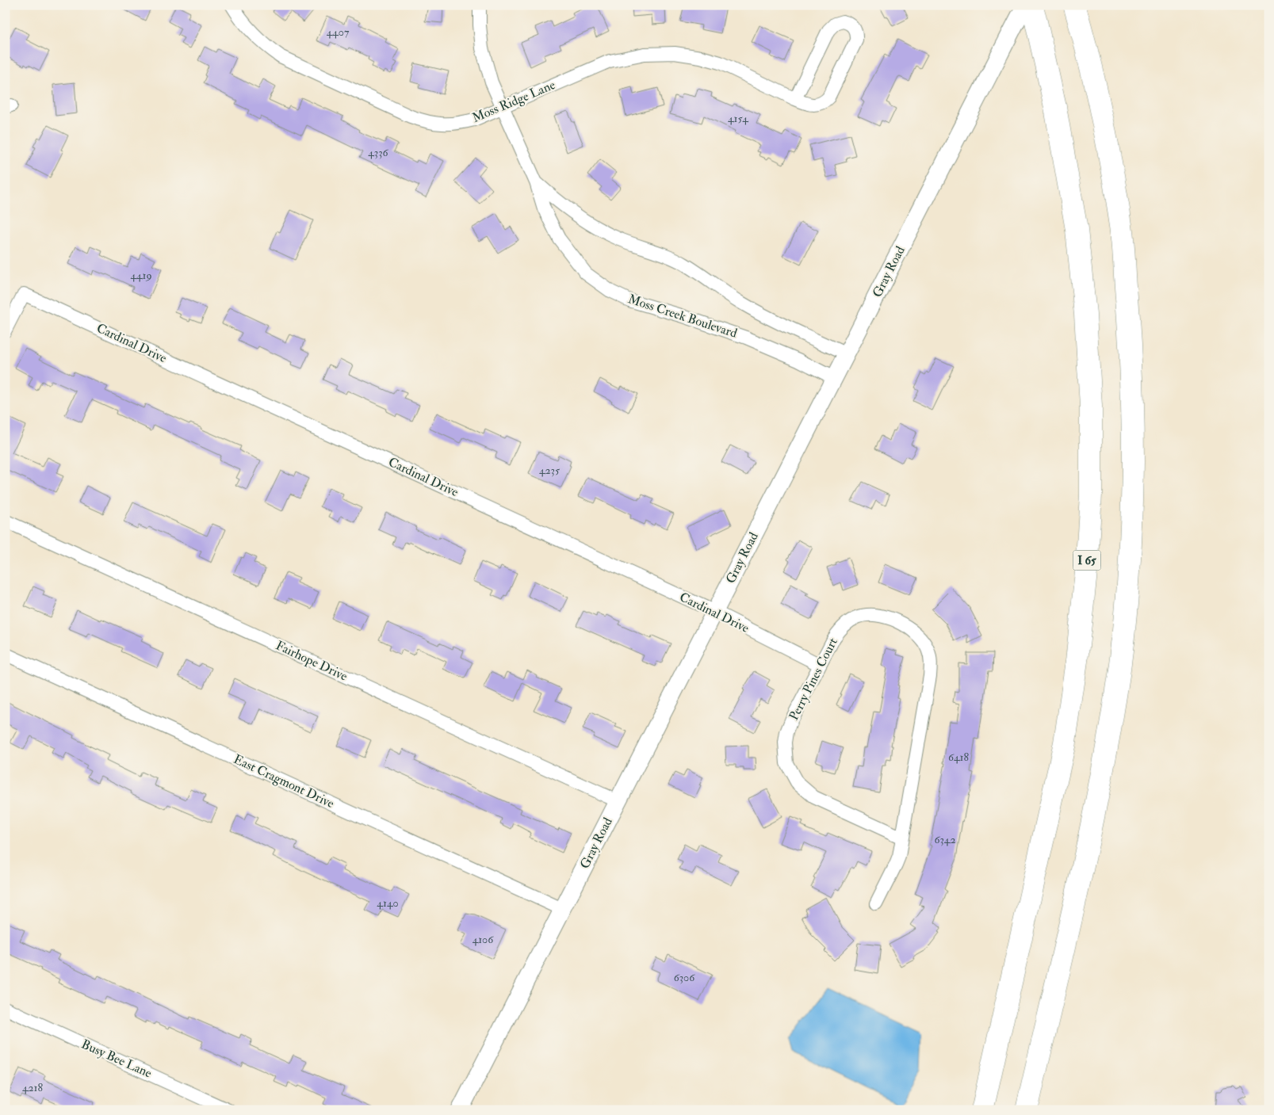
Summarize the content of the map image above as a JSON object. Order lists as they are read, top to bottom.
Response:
{
  "streets": {
    "highway": ["I 65"],
    "street": [
      "Moss Ridge Lane",
      "Gray Road",
      "Moss Creek Boulevard",
      "Cardinal Drive",
      "Fairhope Drive",
      "Perry Pines Court",
      "East Cragmont Drive",
      "Busy Bee Lane"
    ]
  },
  "crossings": [
    ["Moss Ridge Lane", "Moss Creek Boulevard"],
    ["Gray Road", "Moss Creek Boulevard"],
    ["Gray Road", "Cardinal Drive"],
    ["Gray Road", "Fairhope Drive"],
    ["Gray Road", "East Cragmont Drive"],
    ["Cardinal Drive", "Perry Pines Court"]
  ],
  "house_numbers": [
    "4407",
    "4154",
    "4336",
    "4419",
    "4235",
    "6418",
    "6342",
    "4140",
    "4106",
    "6306",
    "4218"
  ]
}
